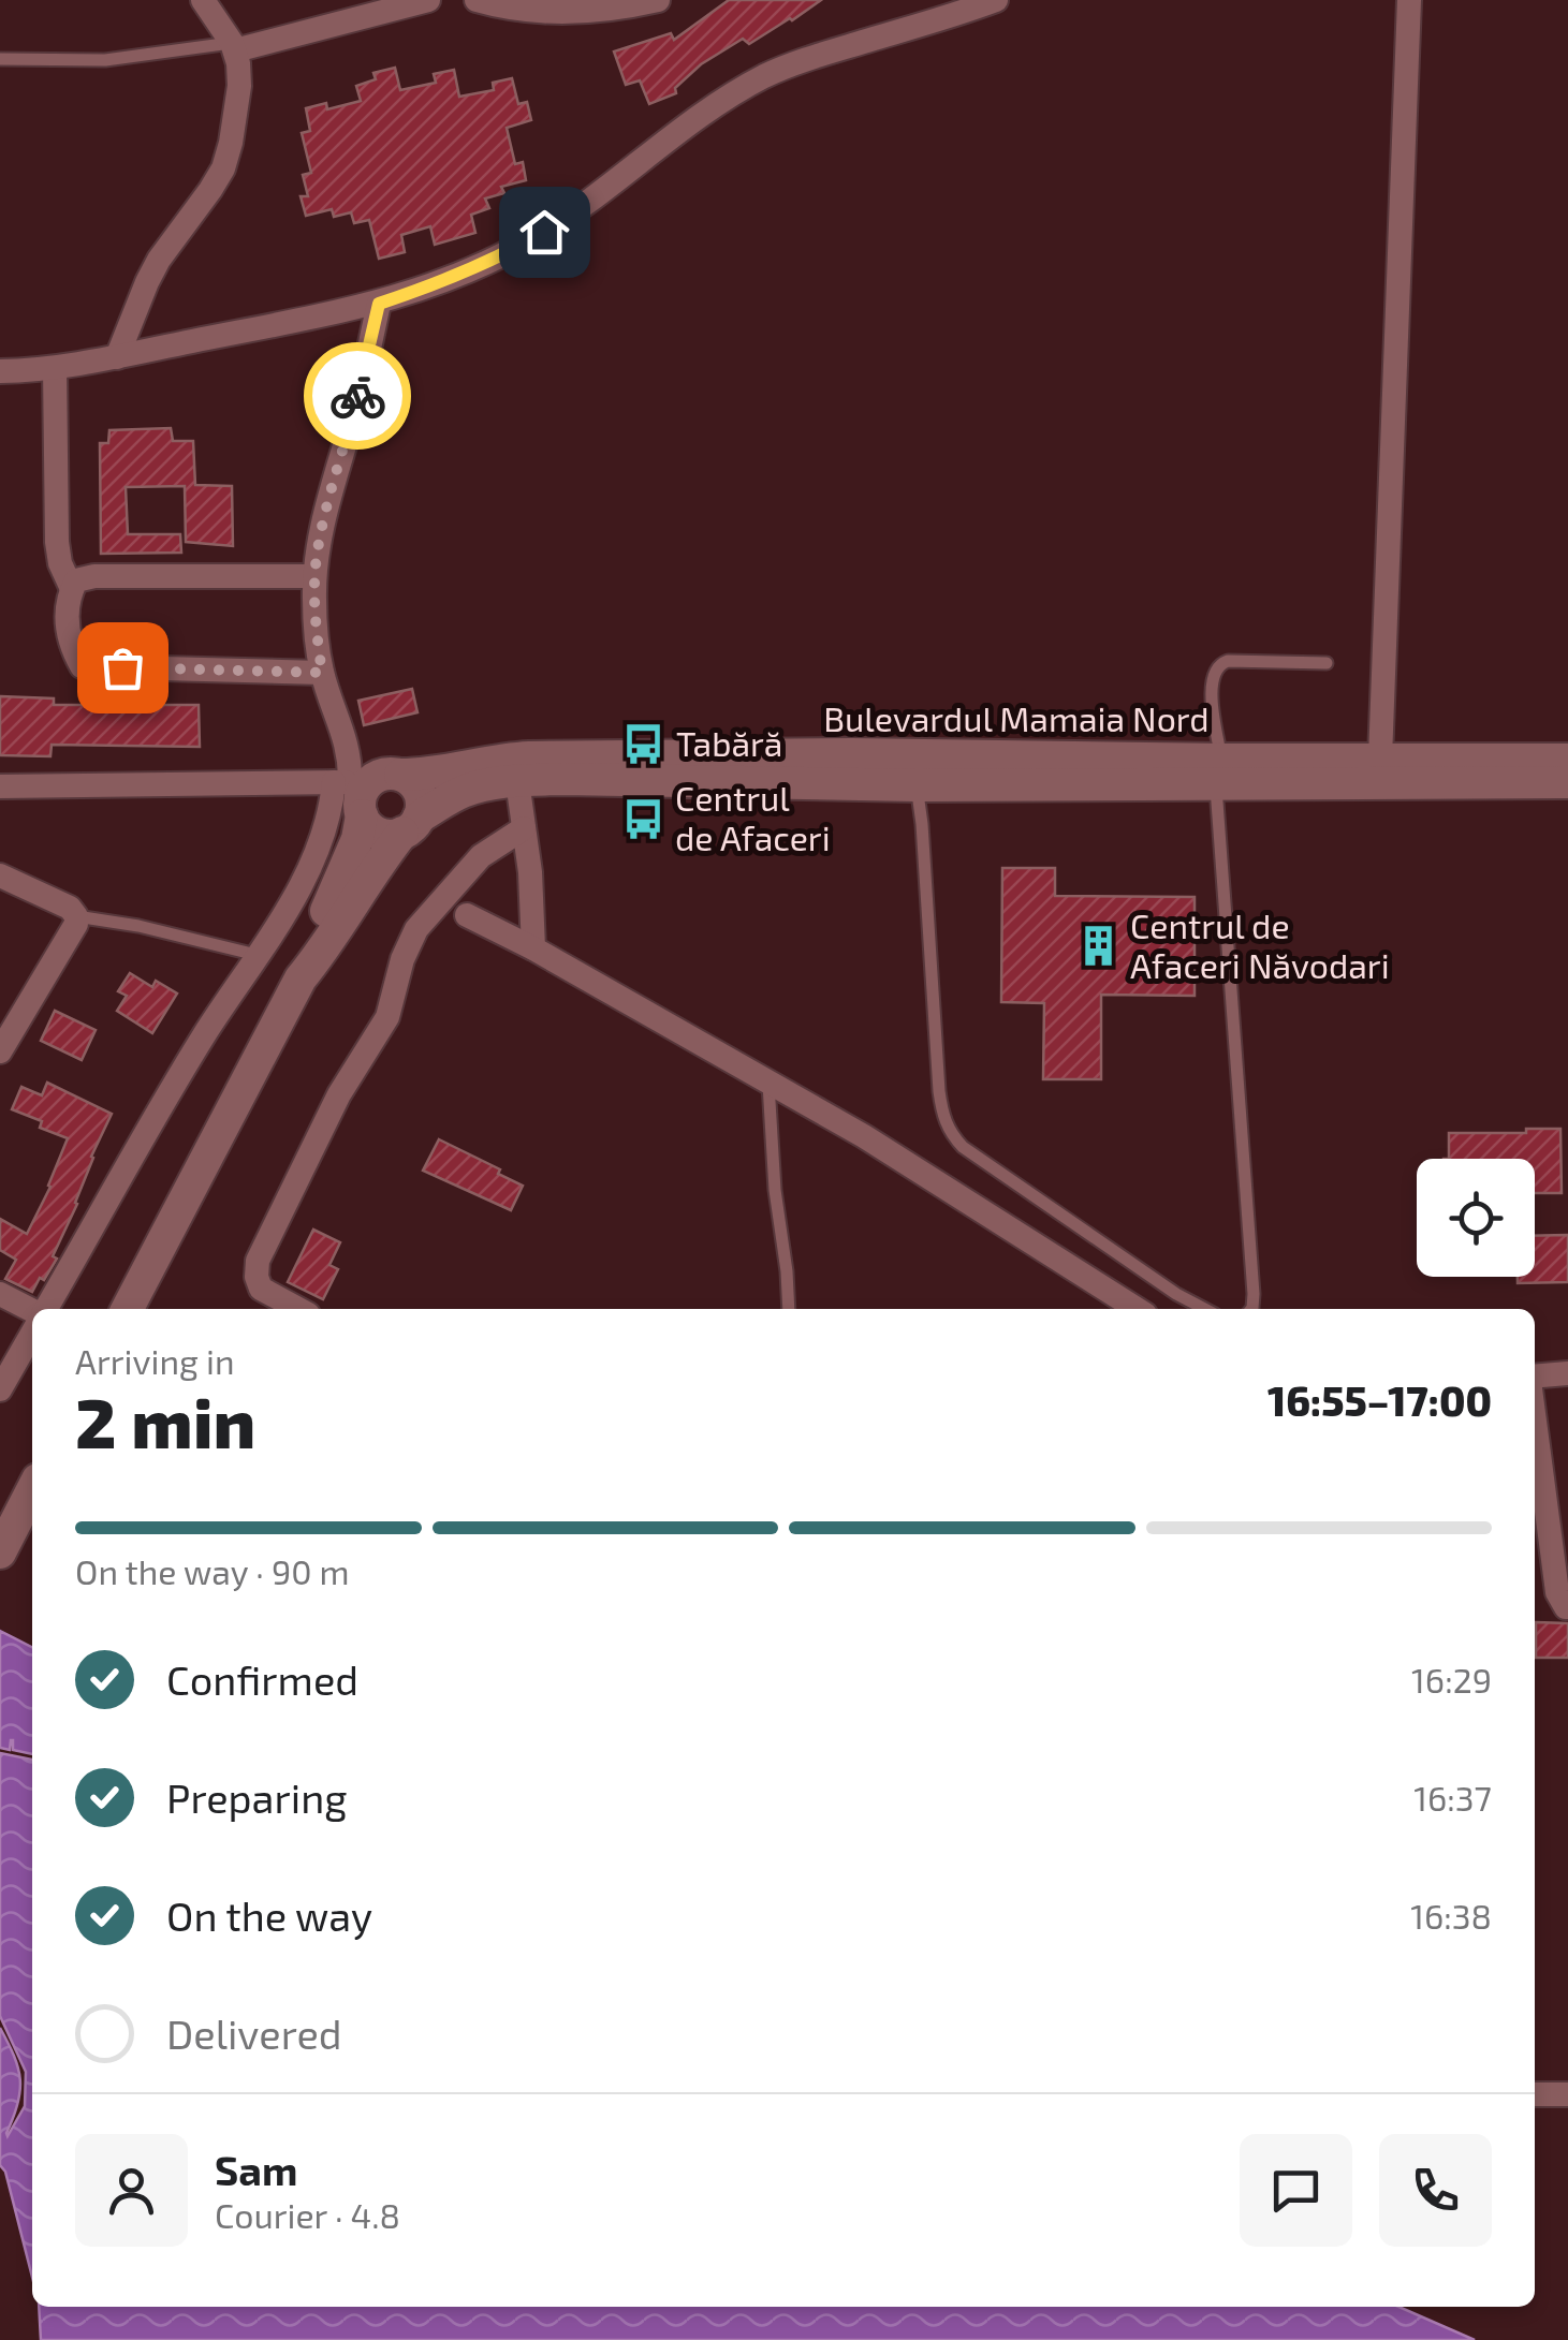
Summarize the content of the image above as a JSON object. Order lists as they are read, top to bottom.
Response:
{
  "streets": {
    "main road": ["Bulevardul Mamaia Nord"]
  },
  "places": {
    "bus stop": ["Tabără", "Centrul de Afaceri"],
    "building": ["Centrul de Afaceri Năvodari"]
  },
  "page": {
    "heading": ["2 min", "Arriving in", "16:55–17:00"],
    "panel": ["Sam", "Courier · 4.8"],
    "bar": "On the way · 90 m",
    "list": [
      ["Confirmed", "16:29"],
      ["Preparing", "16:37"],
      ["On the way", "16:38"],
      "Delivered"
    ]
  }
}
